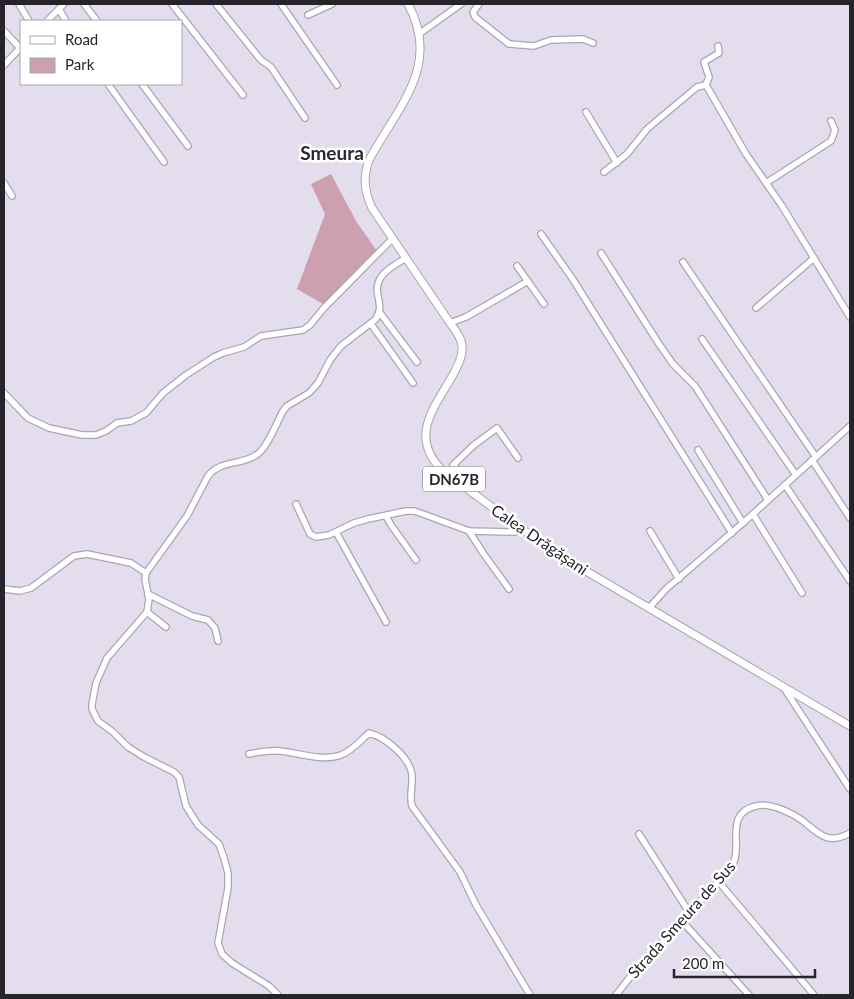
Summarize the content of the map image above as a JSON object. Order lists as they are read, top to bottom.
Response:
{
  "streets": {
    "main road": ["DN67B", "Calea Drăgășani"],
    "street": ["Strada Smeura de Sus"]
  },
  "crossings": [
    ["DN67B", "Calea Drăgășani"]
  ],
  "districts": ["Smeura"],
  "legend": ["Road", "Park"],
  "scale_bar": "200 m"
}
